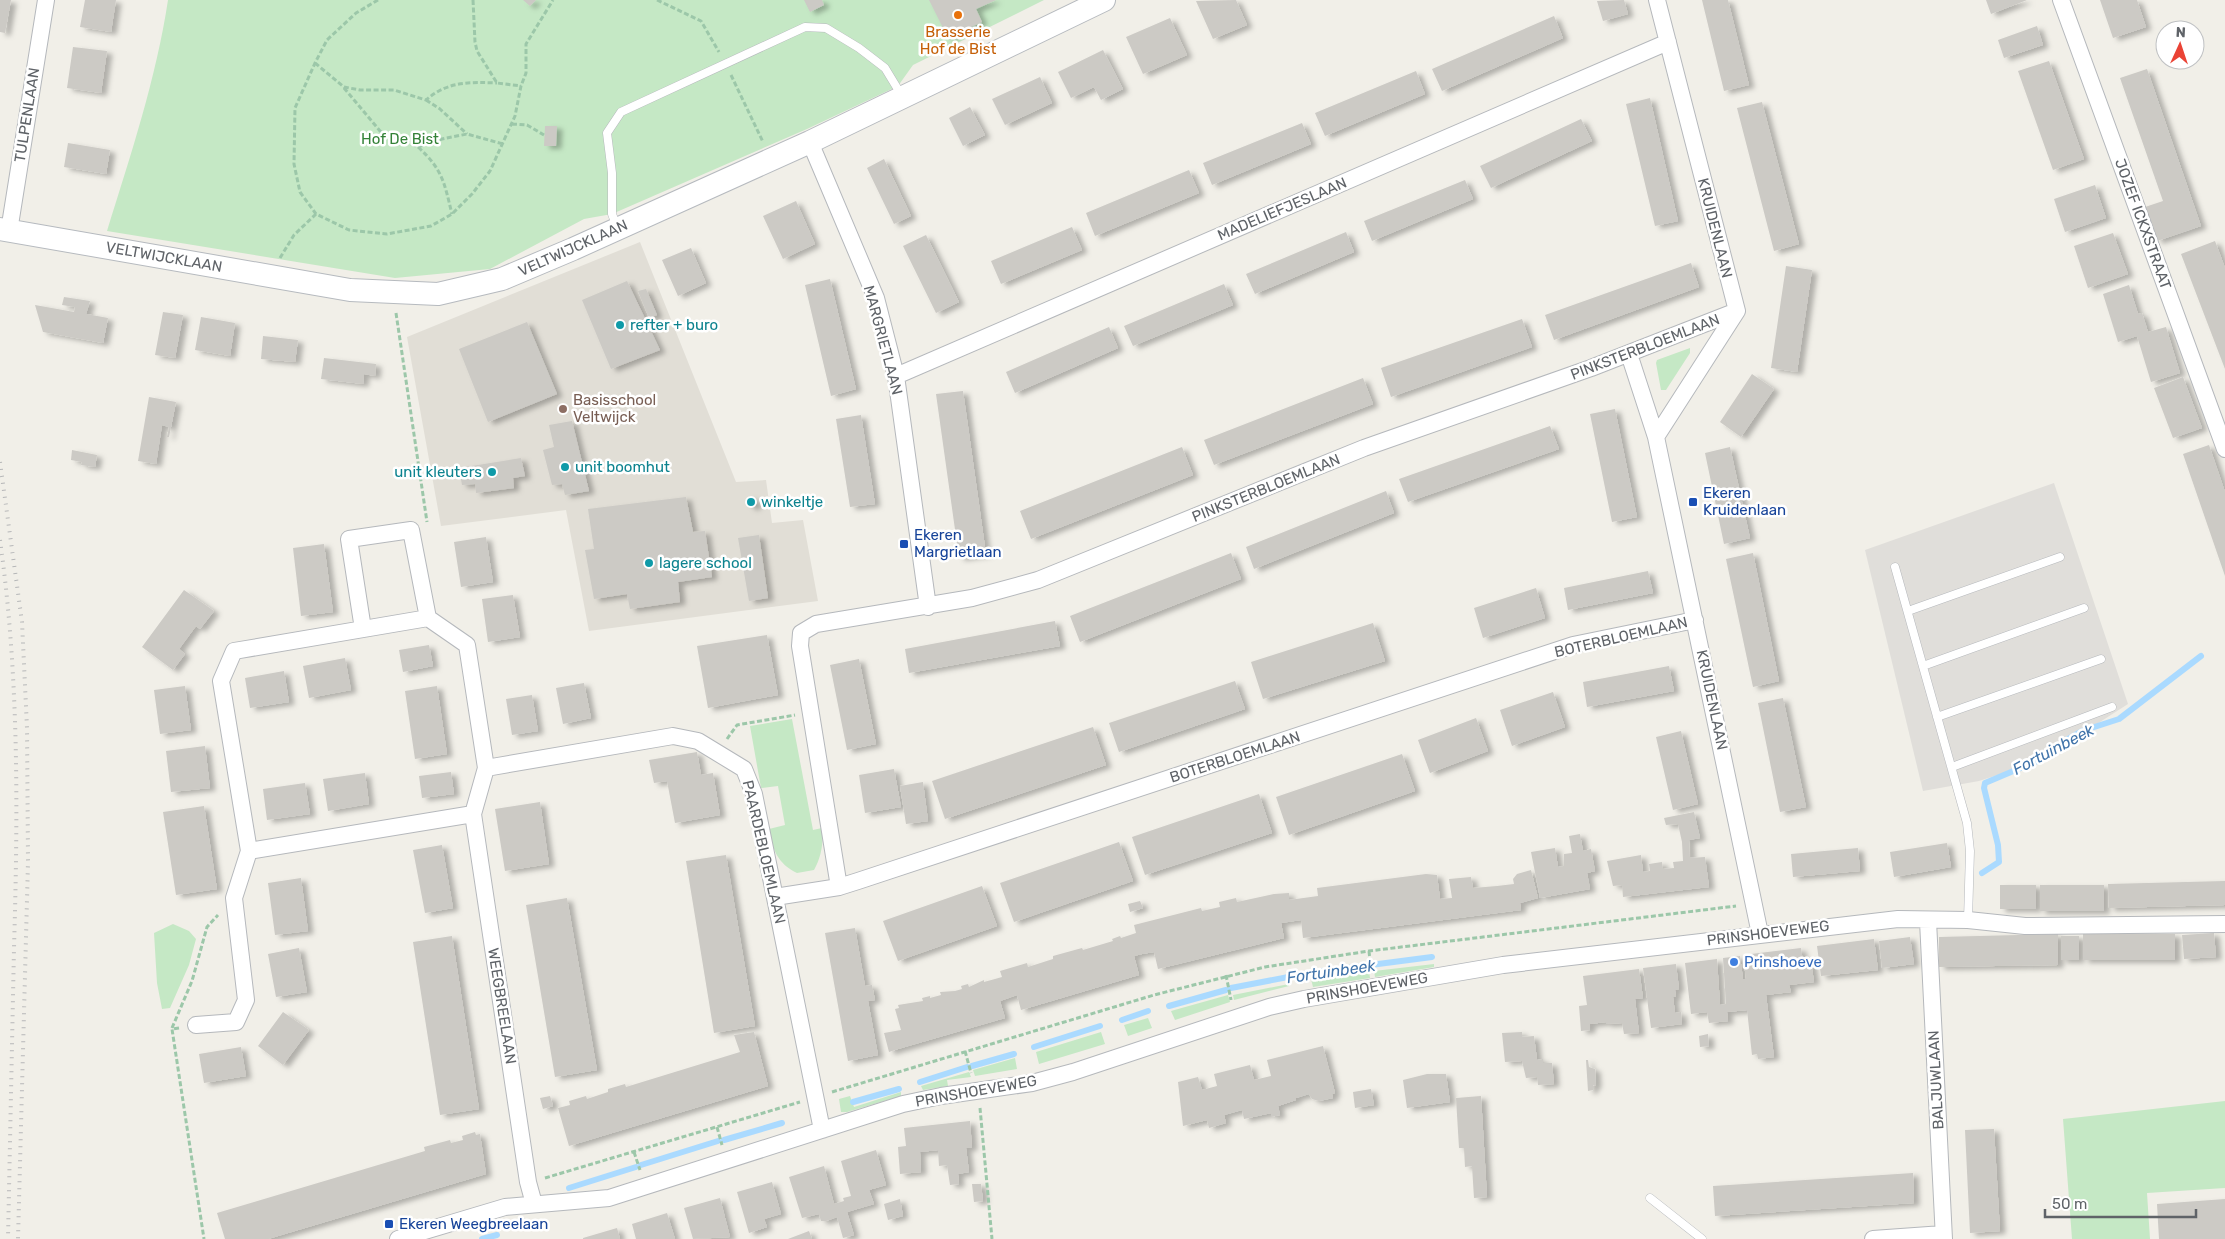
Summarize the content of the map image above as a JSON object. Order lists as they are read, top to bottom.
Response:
{
  "streets": {
    "street": [
      "TULPENLAAN",
      "MADELIEFJESLAAN",
      "JOZEF ICKXSTRAAT",
      "KRUIDENLAAN",
      "VELTWIJCKLAAN",
      "MARGRIETLAAN",
      "PINKSTERBLOEMLAAN",
      "BOTERBLOEMLAAN",
      "PAARDEBLOEMLAAN",
      "PRINSHOEVEWEG",
      "WEEGBREELAAN",
      "BALJUWLAAN"
    ]
  },
  "crossings": [
    ["TULPENLAAN", "VELTWIJCKLAAN"],
    ["MADELIEFJESLAAN", "KRUIDENLAAN"],
    ["MADELIEFJESLAAN", "MARGRIETLAAN"],
    ["KRUIDENLAAN", "PINKSTERBLOEMLAAN"],
    ["KRUIDENLAAN", "BOTERBLOEMLAAN"],
    ["KRUIDENLAAN", "PRINSHOEVEWEG"],
    ["VELTWIJCKLAAN", "MARGRIETLAAN"],
    ["MARGRIETLAAN", "PINKSTERBLOEMLAAN"],
    ["BOTERBLOEMLAAN", "PAARDEBLOEMLAAN"],
    ["PAARDEBLOEMLAAN", "PRINSHOEVEWEG"],
    ["PAARDEBLOEMLAAN", "WEEGBREELAAN"],
    ["PRINSHOEVEWEG", "WEEGBREELAAN"],
    ["PRINSHOEVEWEG", "BALJUWLAAN"]
  ],
  "water": ["Fortuinbeek"],
  "parks": ["Hof De Bist"],
  "places": {
    "other": [
      "Brasserie Hof de Bist",
      "refter + buro",
      "Basisschool Veltwijck",
      "unit boomhut",
      "unit kleuters",
      "winkeltje",
      "lagere school",
      "Prinshoeve"
    ],
    "transit": ["Ekeren Kruidenlaan", "Ekeren Margrietlaan", "Ekeren Weegbreelaan"]
  },
  "scale_bar": "50 m",
  "north": "top"
}
